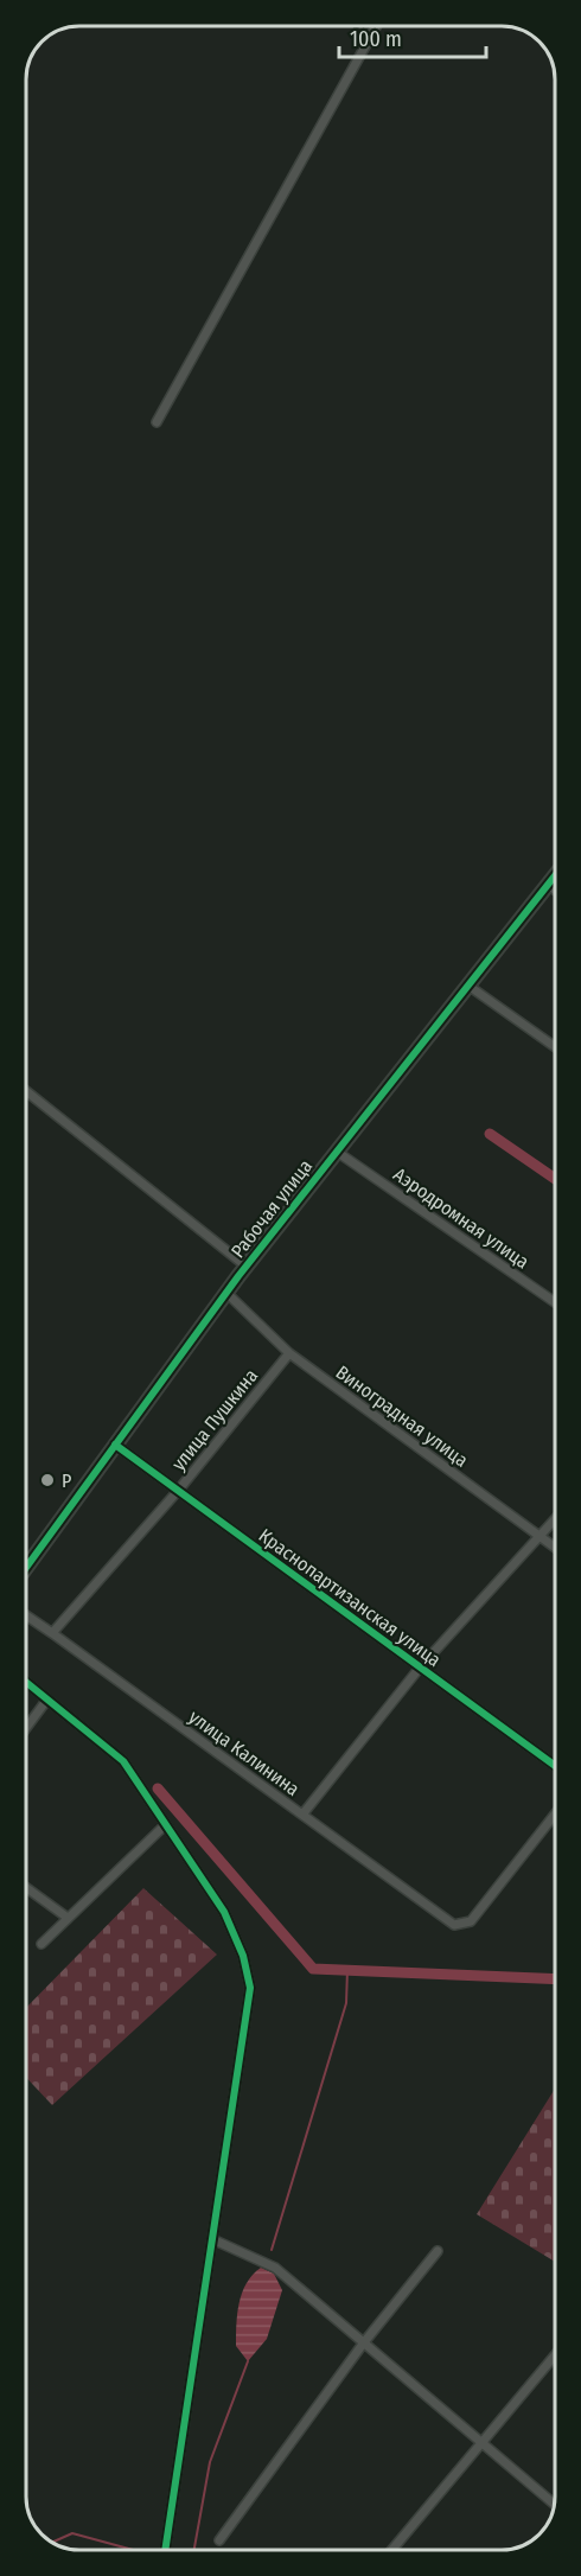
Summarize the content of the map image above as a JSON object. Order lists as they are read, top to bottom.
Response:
{
  "streets": {
    "street": [
      "Рабочая улица",
      "Аэродромная улица",
      "Виноградная улица",
      "улица Пушкина",
      "Краснопартизанская улица",
      "улица Калинина"
    ]
  },
  "crossings": [
    ["Рабочая улица", "Аэродромная улица"],
    ["Рабочая улица", "Виноградная улица"],
    ["Рабочая улица", "Краснопартизанская улица"],
    ["Виноградная улица", "улица Пушкина"],
    ["улица Пушкина", "Краснопартизанская улица"],
    ["улица Пушкина", "улица Калинина"]
  ],
  "places": ["Р"],
  "scale_bar": "100 m"
}
